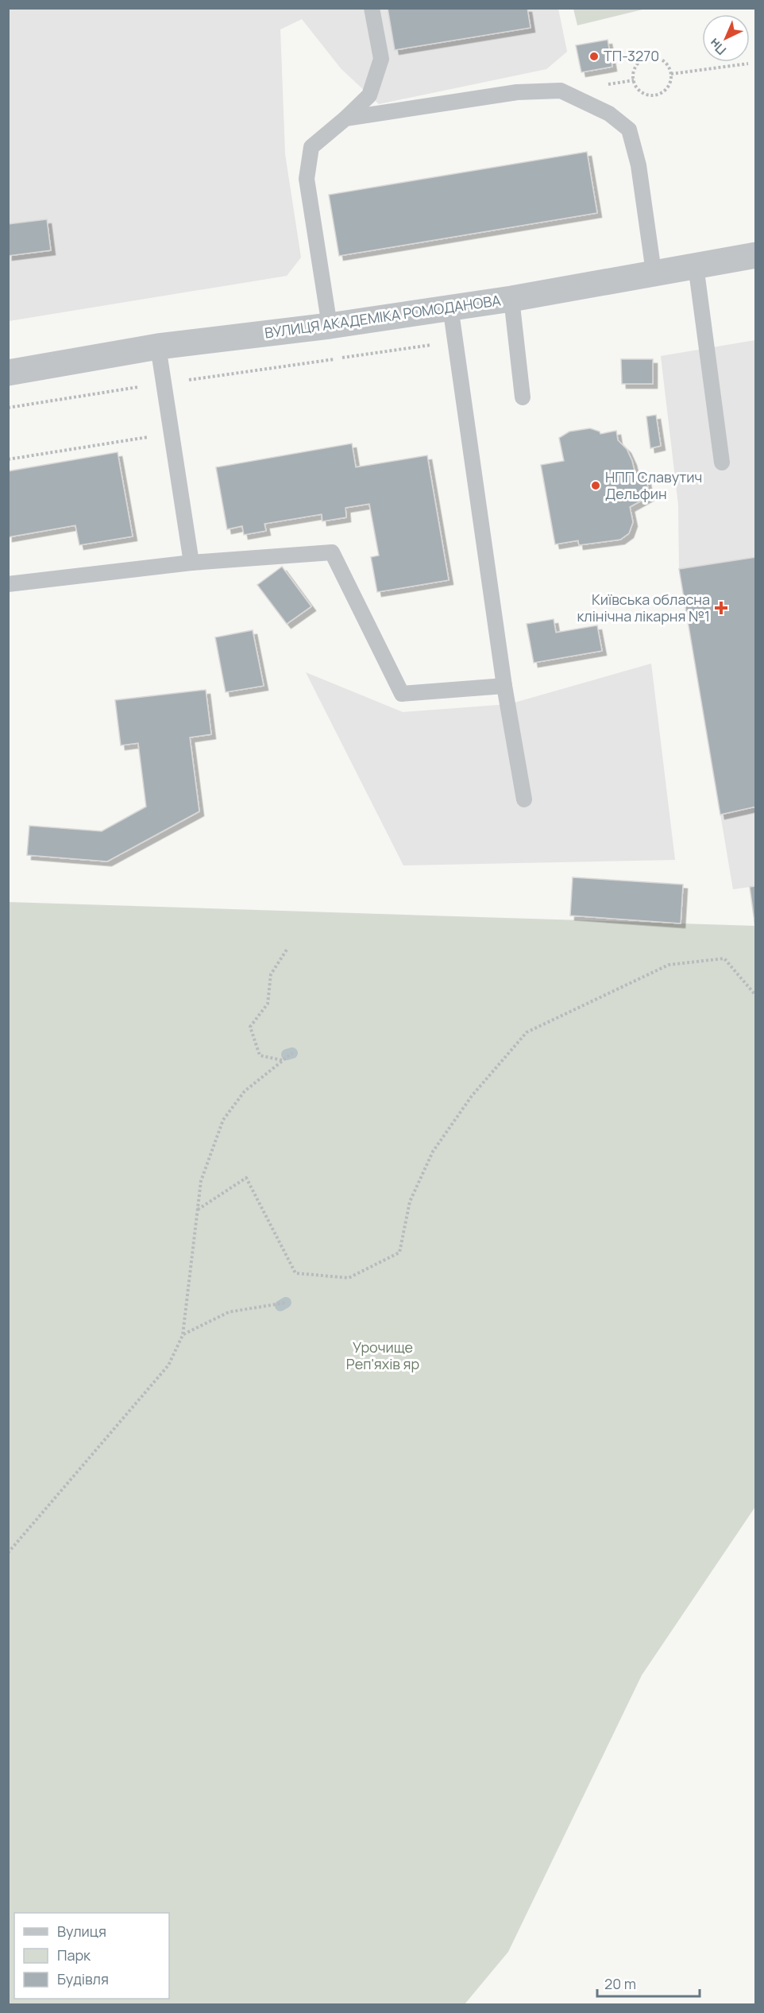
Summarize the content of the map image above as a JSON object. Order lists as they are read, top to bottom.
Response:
{
  "streets": {
    "street": ["ВУЛИЦЯ АКАДЕМІКА РОМОДАНОВА"]
  },
  "parks": ["Урочище Реп'яхів яр"],
  "places": {
    "other": ["ТП-3270", "НПП Славутич Дельфин"],
    "health": ["Київська обласна клінічна лікарня №1"]
  },
  "legend": ["Вулиця", "Парк", "Будівля"],
  "scale_bar": "20 m",
  "north": "bottom left"
}
